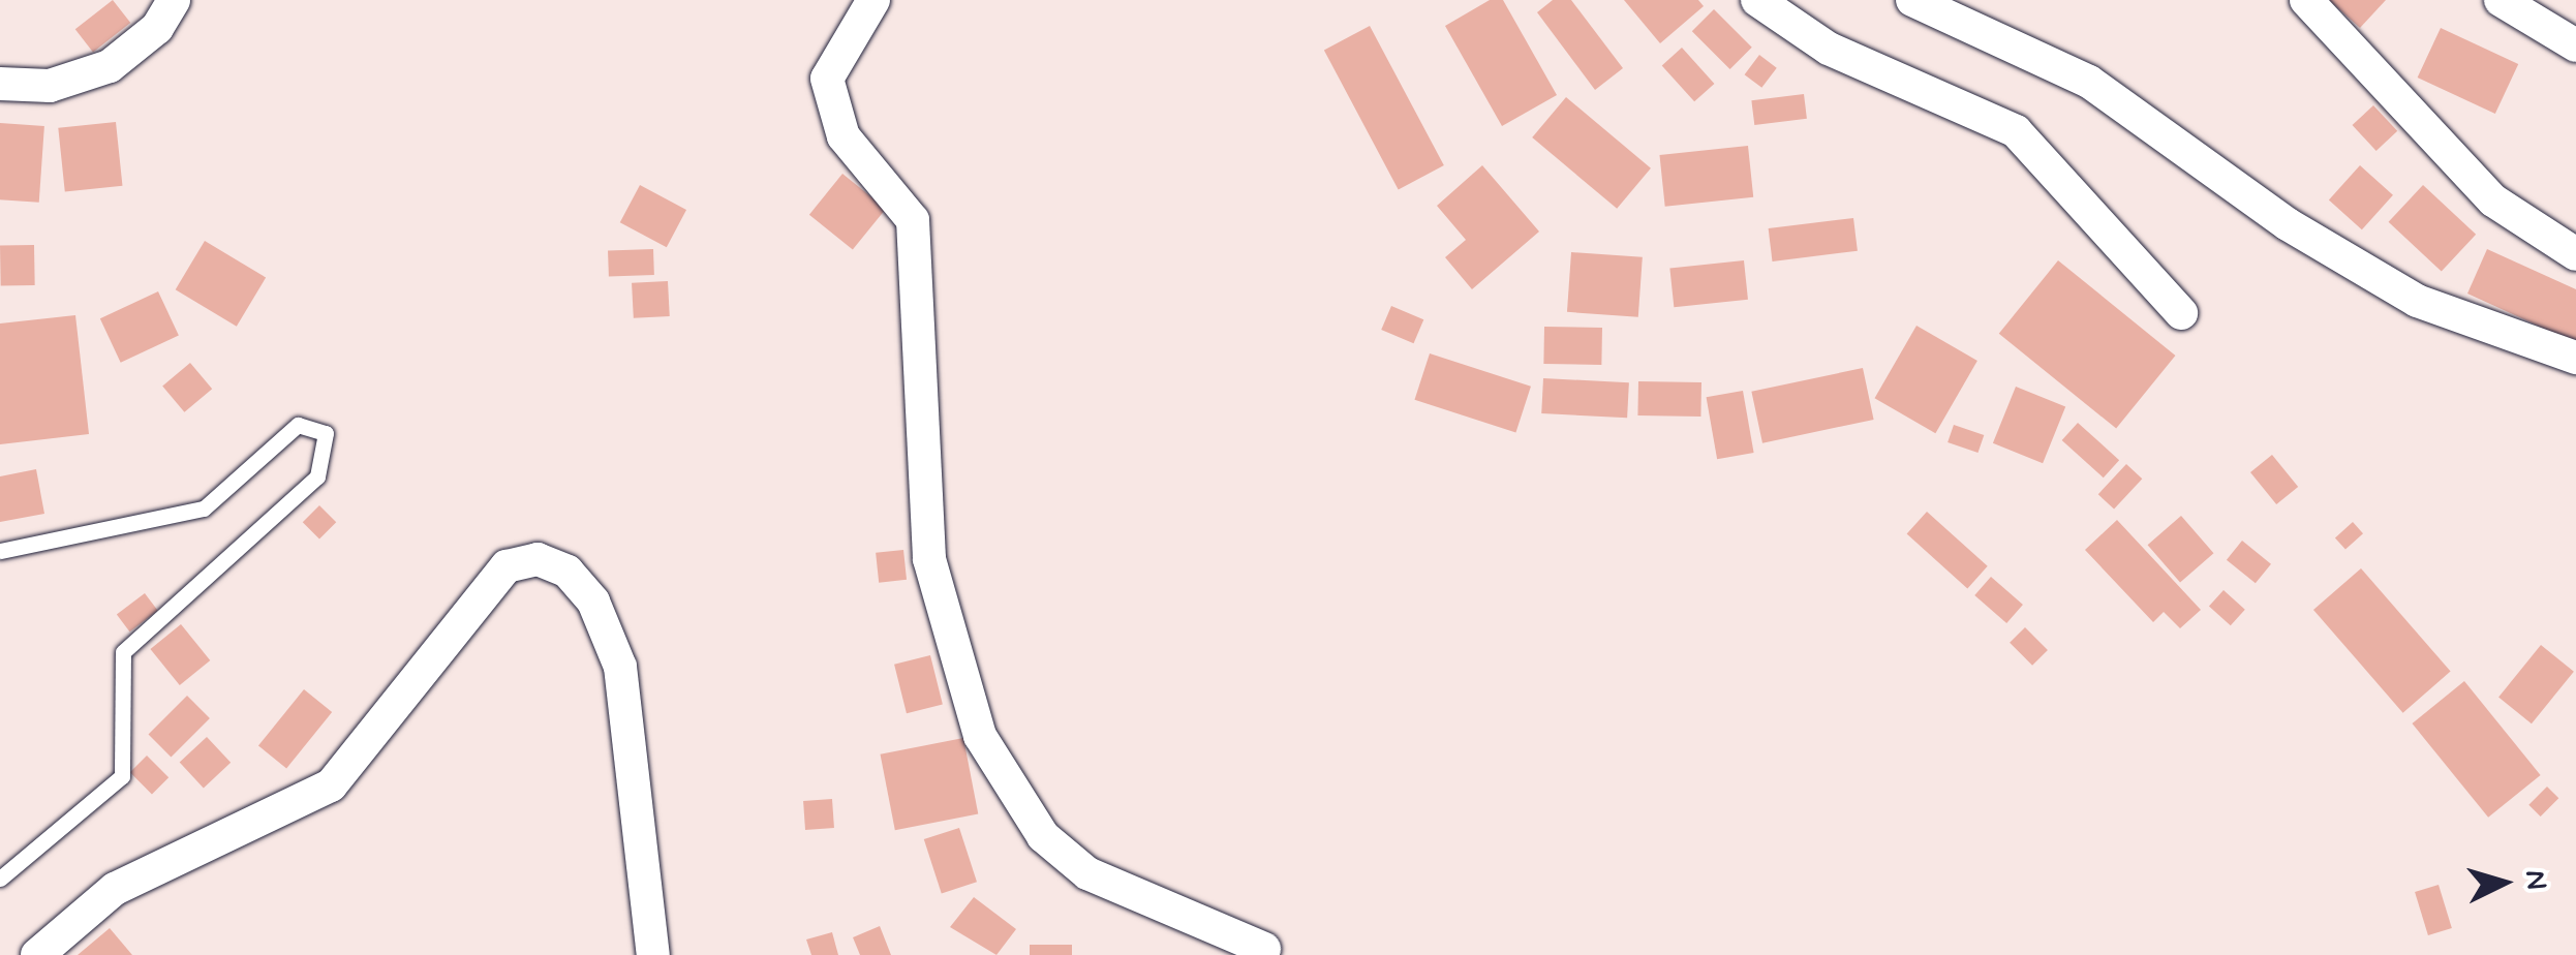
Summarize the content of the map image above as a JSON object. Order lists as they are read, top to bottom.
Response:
{
  "north": "right"
}
